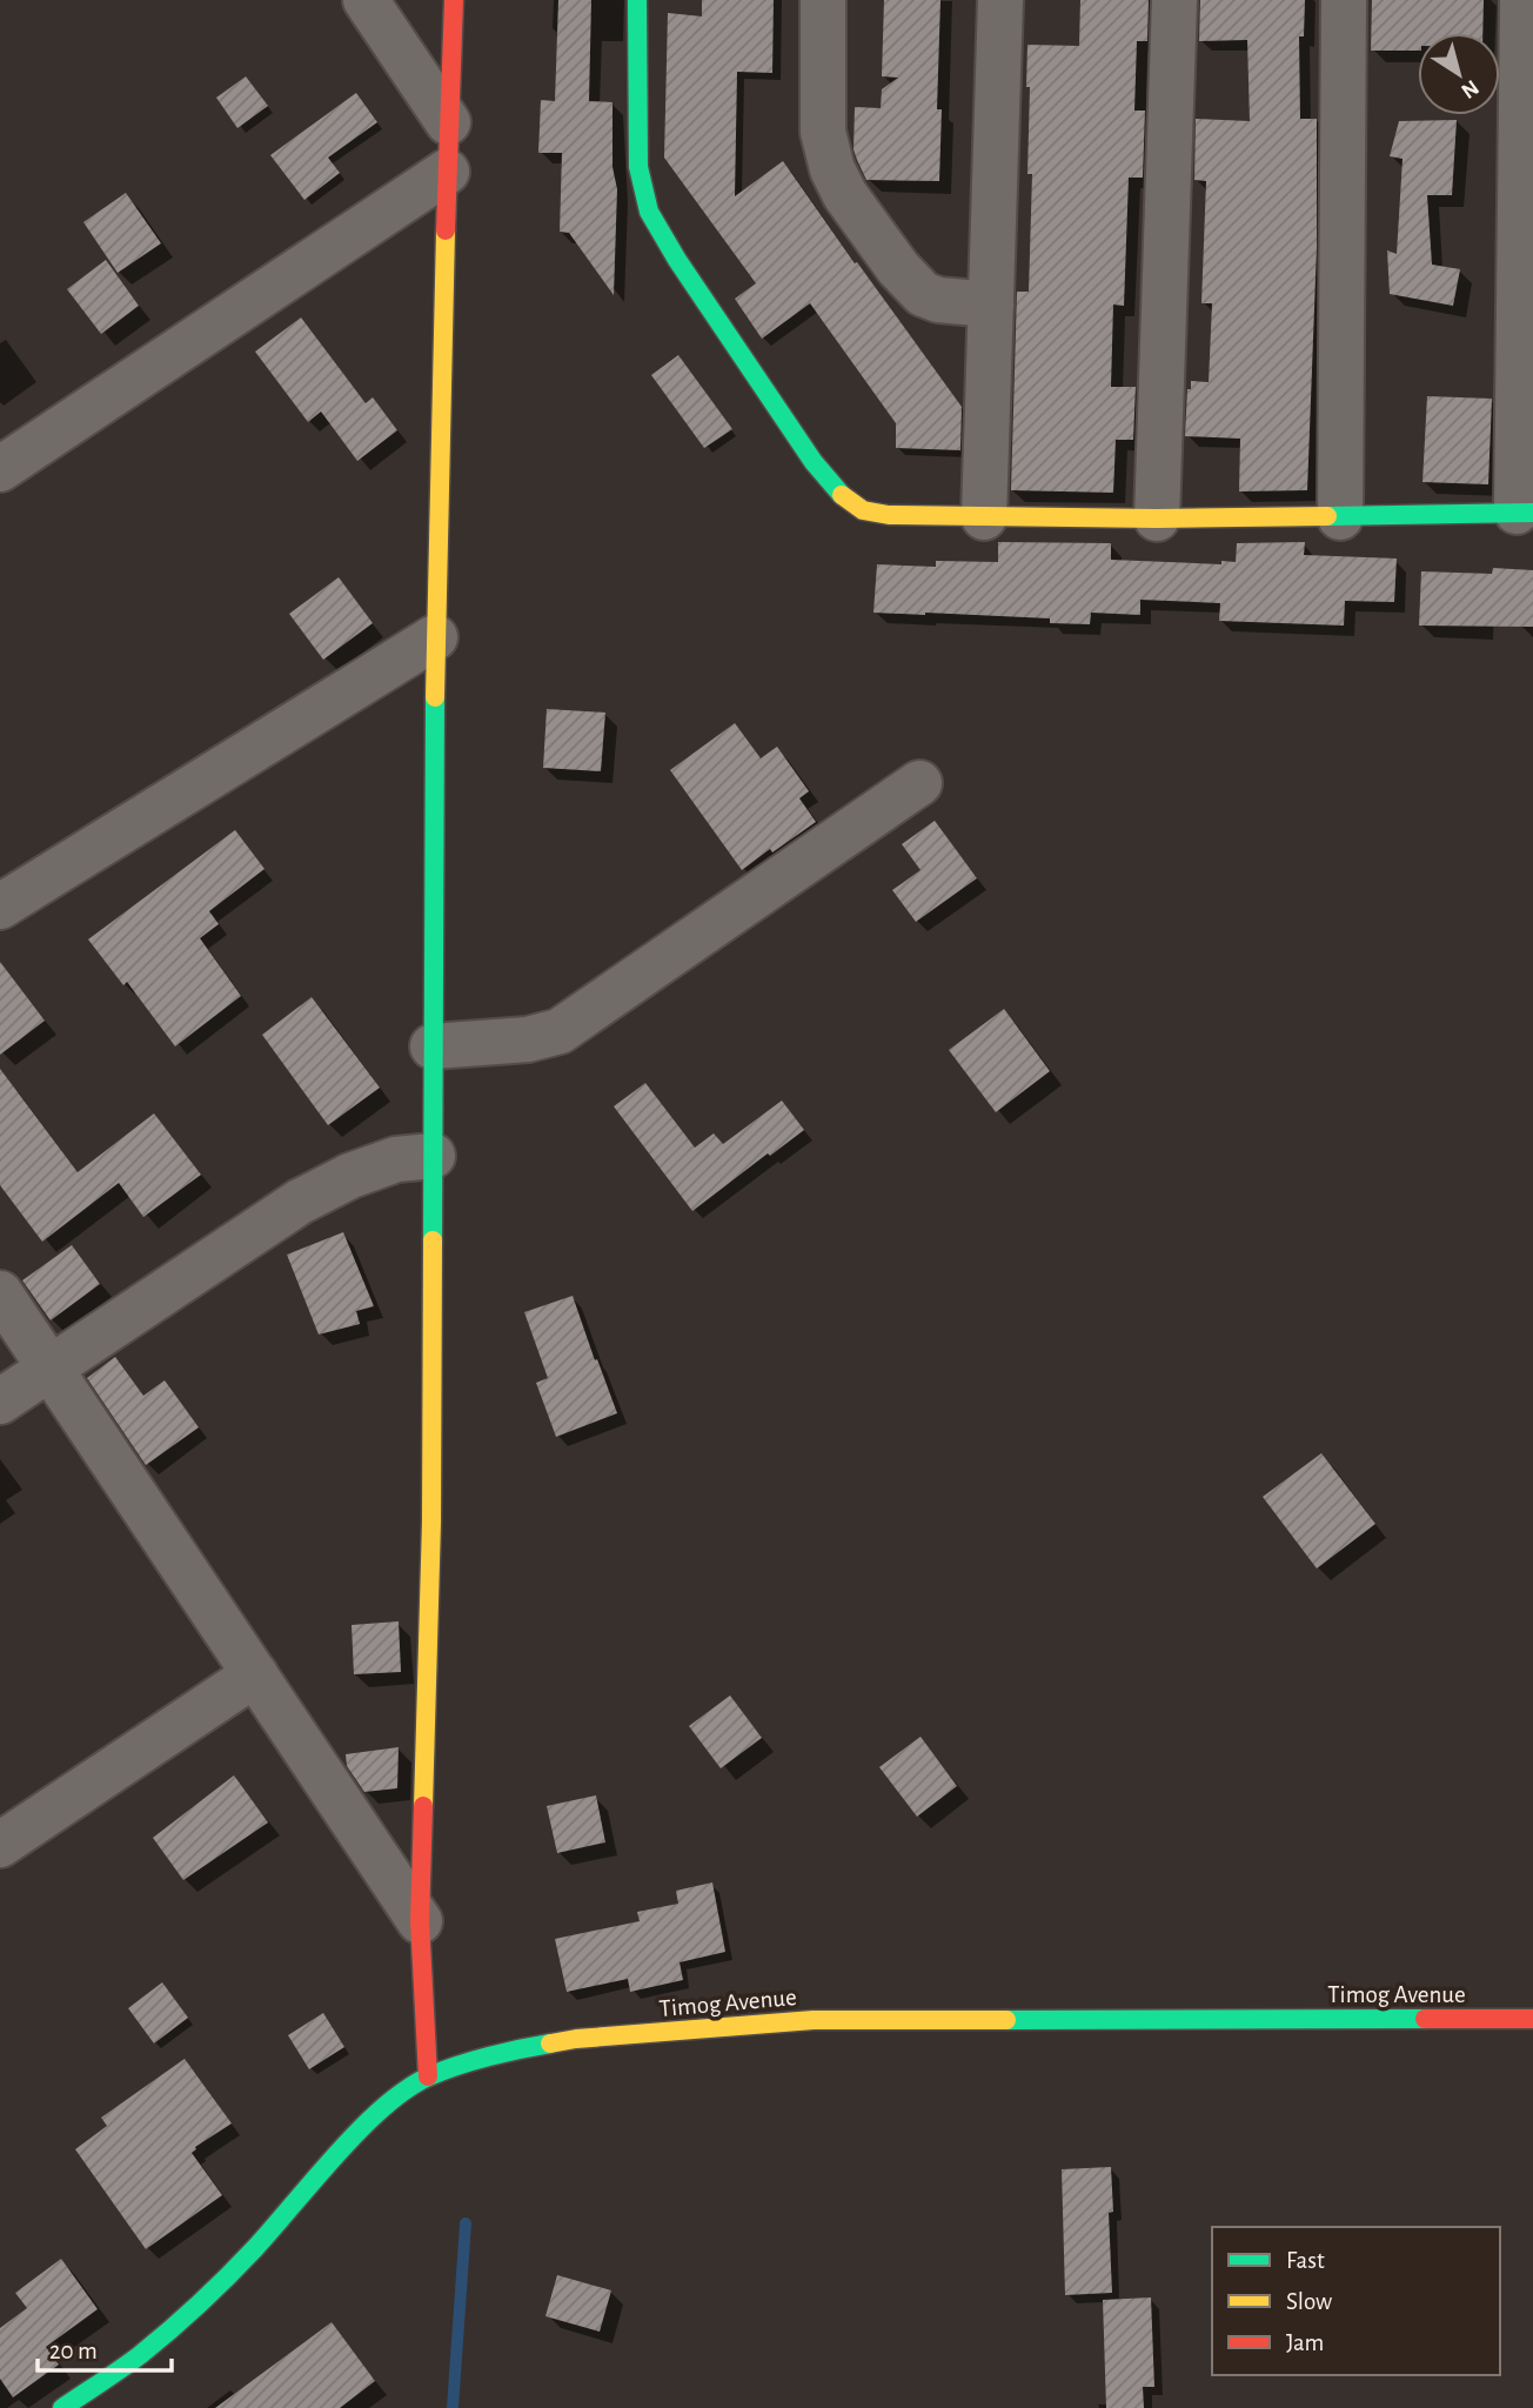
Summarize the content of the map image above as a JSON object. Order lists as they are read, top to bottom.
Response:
{
  "streets": {
    "street": ["Timog Avenue"]
  },
  "legend": ["Fast", "Slow", "Jam"],
  "scale_bar": "20 m",
  "north": "bottom right"
}
